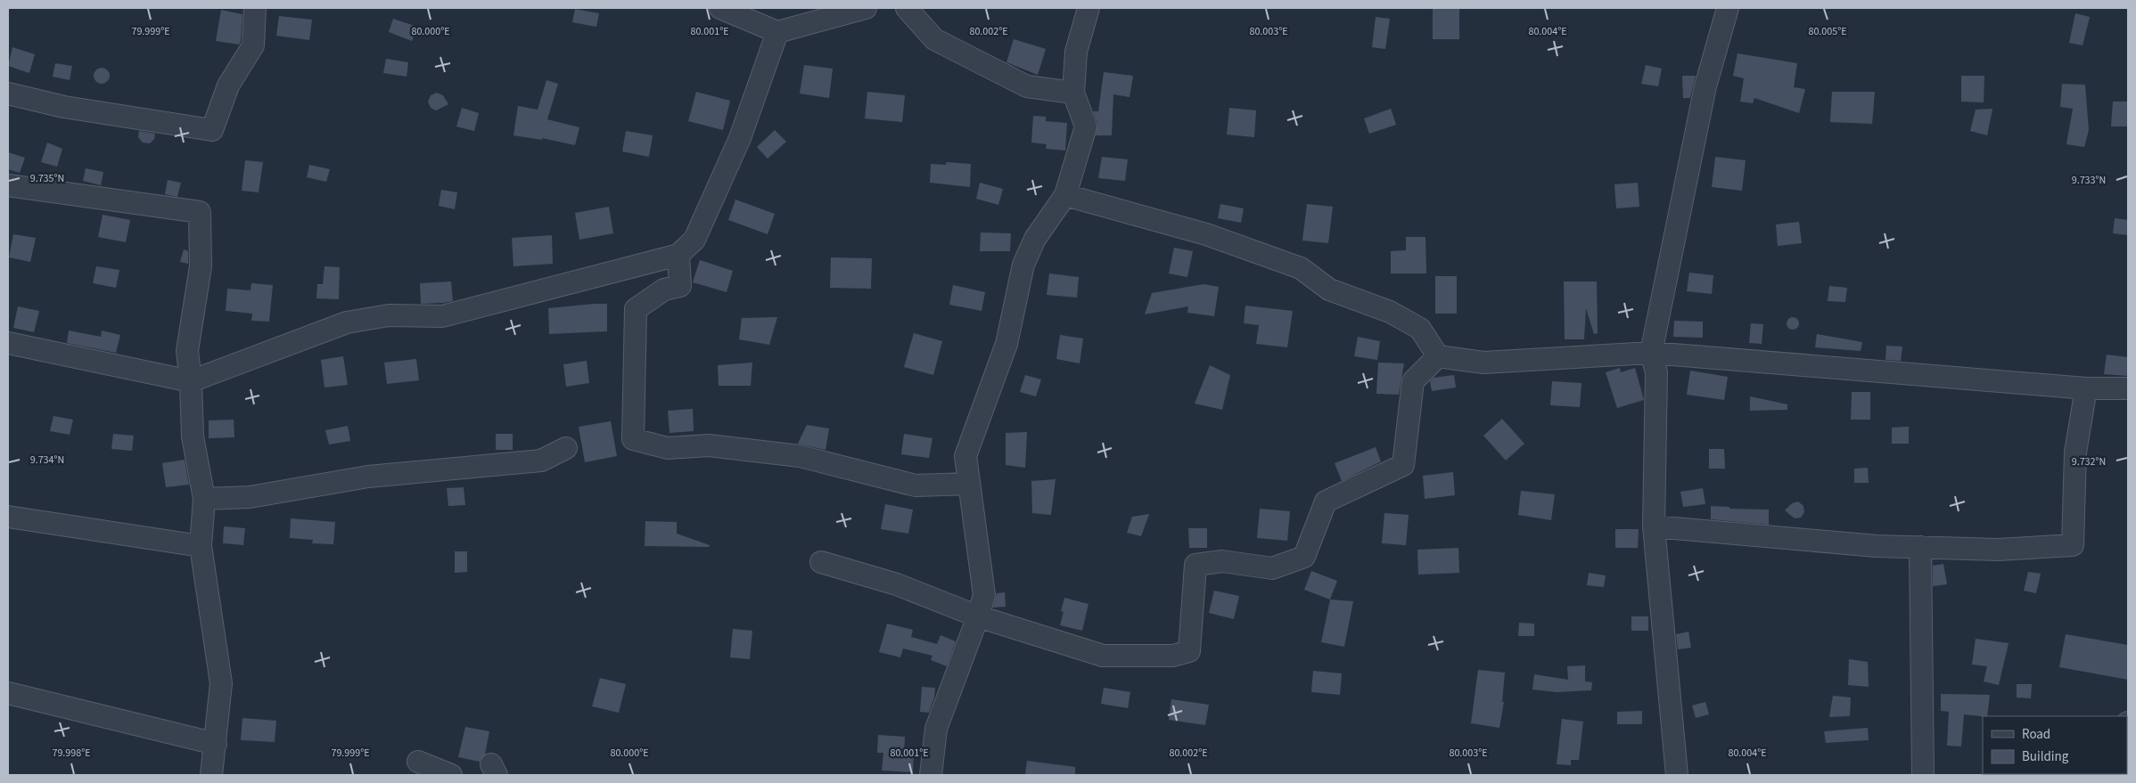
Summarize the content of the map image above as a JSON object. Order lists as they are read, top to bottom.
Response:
{
  "legend": ["Road", "Building"],
  "coordinates": [
    "79.999°E",
    "80.000°E",
    "80.001°E",
    "80.002°E",
    "80.003°E",
    "80.004°E",
    "80.005°E",
    "9.735°N",
    "9.733°N",
    "9.734°N",
    "9.732°N",
    "79.998°E"
  ]
}
